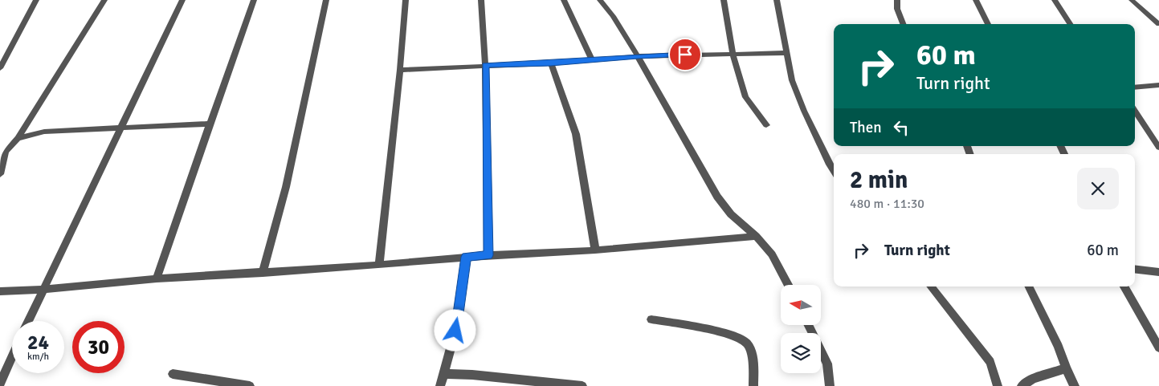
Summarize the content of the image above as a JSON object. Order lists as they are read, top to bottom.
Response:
{
  "north": "left",
  "page": {
    "turn": ["60 m", "Turn right"],
    "then": "Then",
    "heading": ["2 min", "480 m · 11:30"],
    "list": [
      {
        "name": "Turn right",
        "value": "60 m"
      }
    ],
    "speed": "24 km/h",
    "limit": "30"
  }
}
